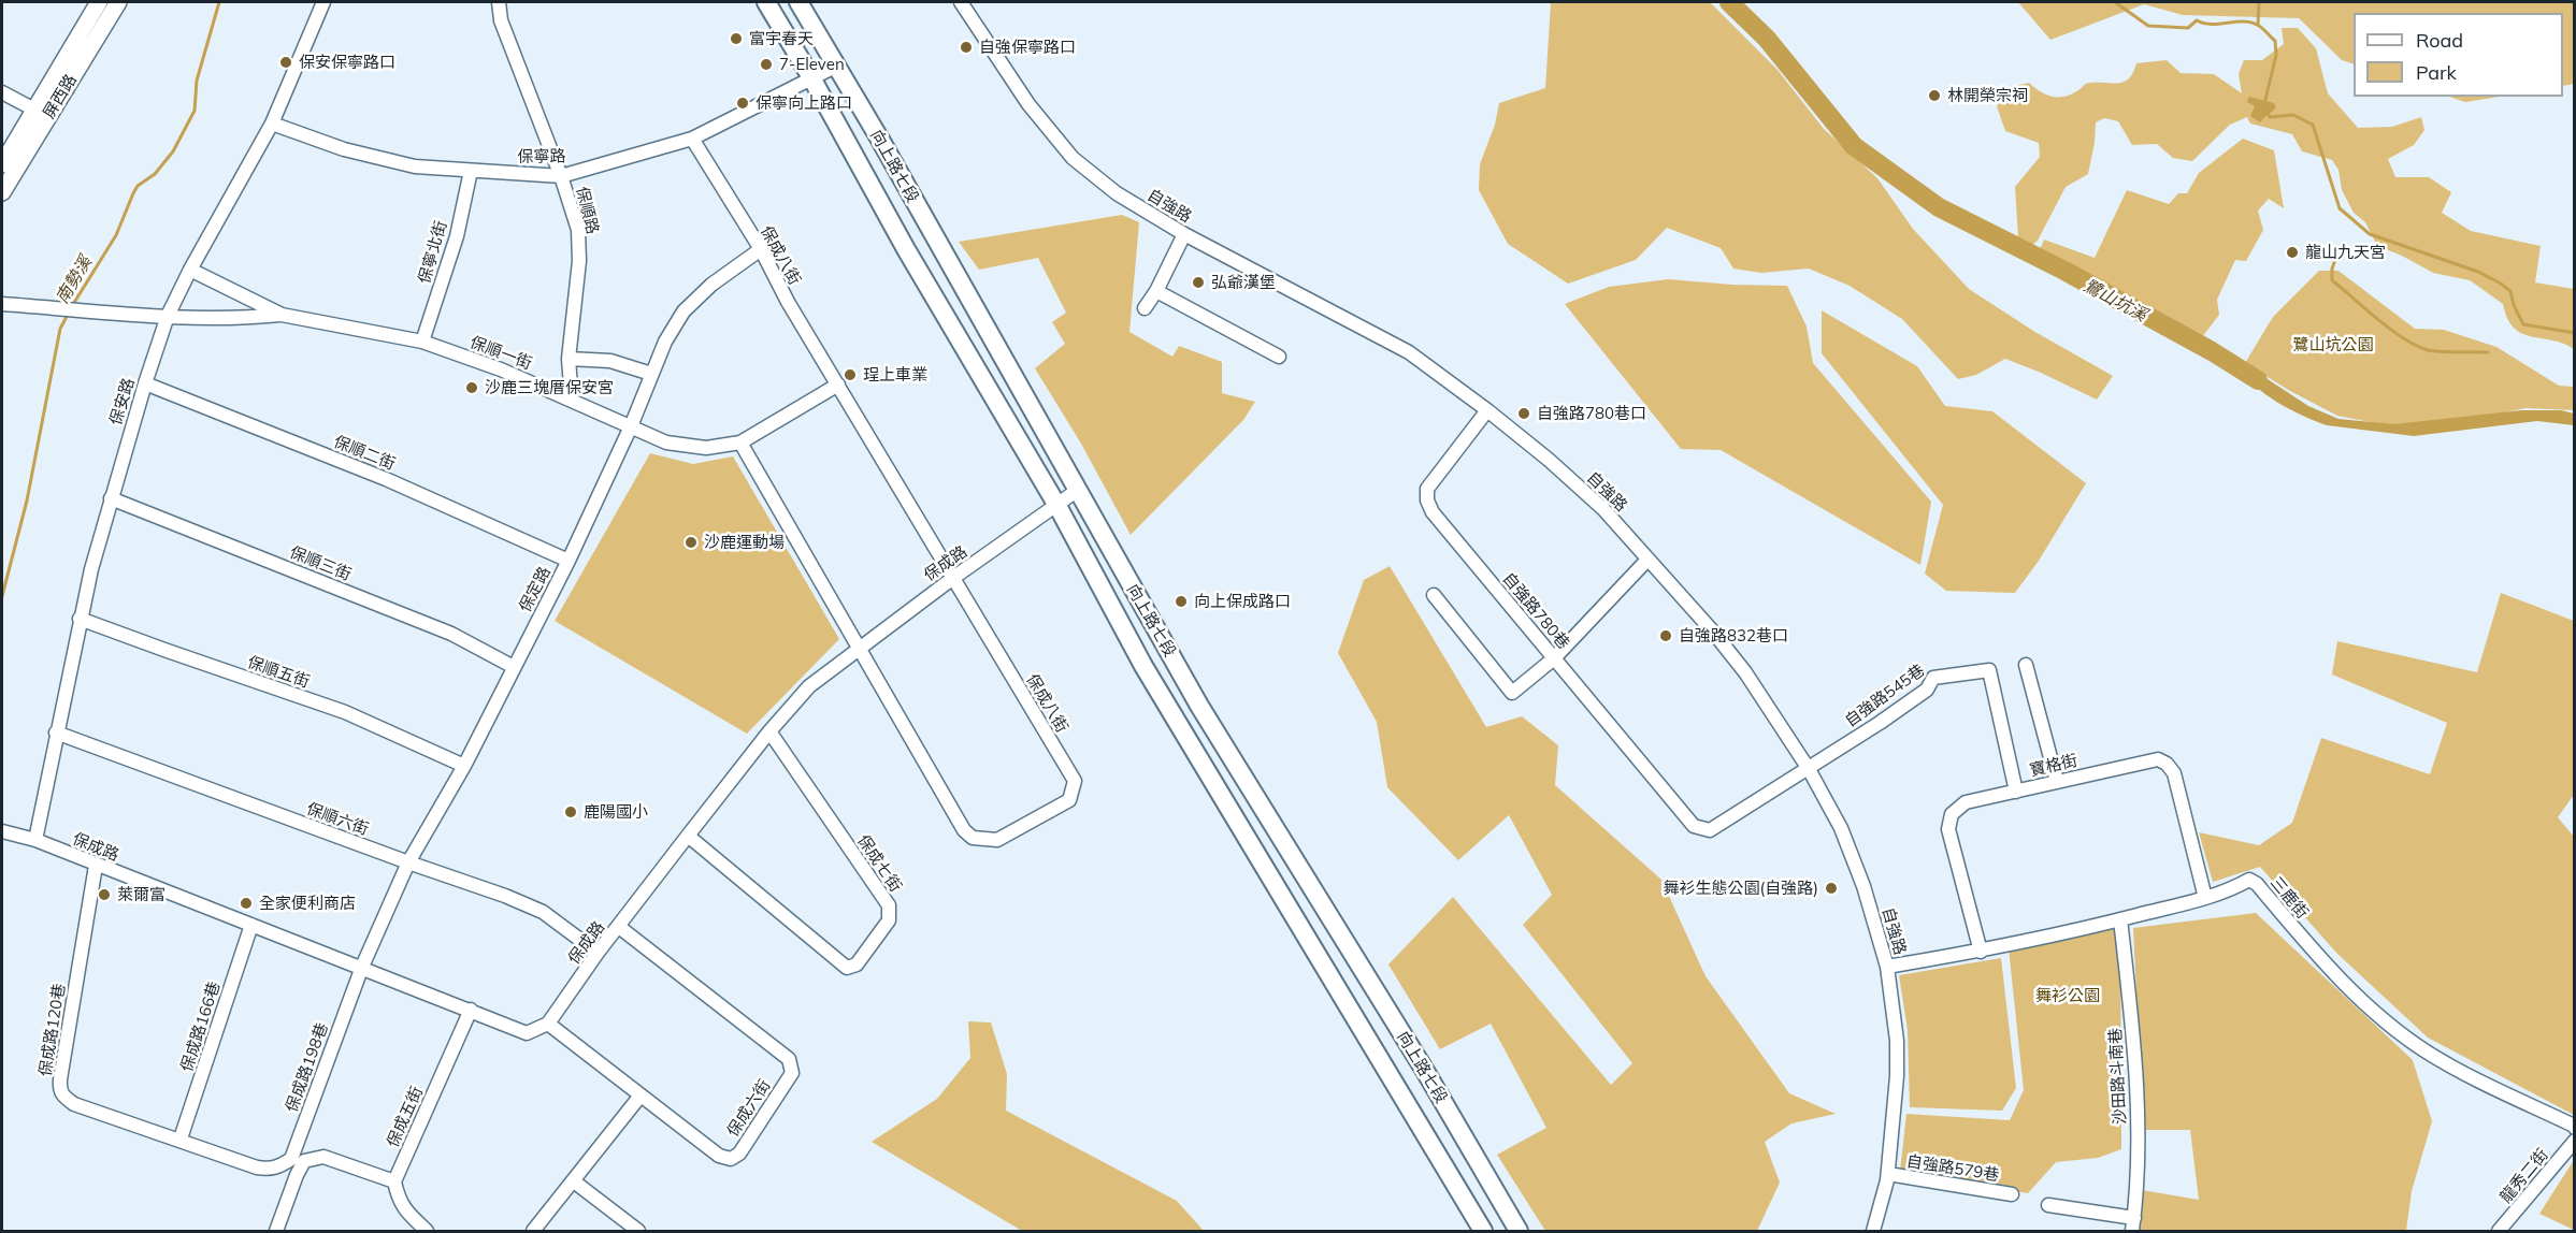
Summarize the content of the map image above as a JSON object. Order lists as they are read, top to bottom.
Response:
{
  "streets": {
    "main road": ["向上路七段"],
    "street": [
      "屏西路",
      "保寧路",
      "自強路",
      "保順路",
      "保寧北街",
      "保成八街",
      "保順一街",
      "保安路",
      "保順二街",
      "保順三街",
      "保成路",
      "保定路",
      "自強路780巷",
      "保順五街",
      "自強路545巷",
      "寶格街",
      "保順六街",
      "保成七街",
      "三鹿街",
      "保成路166巷",
      "保成路120巷",
      "保成路198巷",
      "沙田路斗南巷",
      "保成六街",
      "保成五街",
      "自強路579巷",
      "龍秀二街"
    ]
  },
  "crossings": [
    ["保寧路", "向上路七段"],
    ["保寧路", "保順路"],
    ["保寧路", "保寧北街"],
    ["保寧路", "保成八街"],
    ["保寧路", "保安路"],
    ["向上路七段", "保成路"],
    ["自強路", "自強路780巷"],
    ["自強路", "自強路545巷"],
    ["自強路", "三鹿街"],
    ["自強路", "自強路579巷"],
    ["保順路", "保順一街"],
    ["保寧北街", "保順一街"],
    ["保成八街", "保順一街"],
    ["保成八街", "保成路"],
    ["保成八街", "保定路"],
    ["保順一街", "保安路"],
    ["保順一街", "保定路"],
    ["保安路", "保順二街"],
    ["保安路", "保順三街"],
    ["保安路", "保成路"],
    ["保安路", "保順五街"],
    ["保安路", "保順六街"],
    ["保順二街", "保定路"],
    ["保順三街", "保定路"],
    ["保成路", "保定路"],
    ["保成路", "保順六街"],
    ["保成路", "保成七街"],
    ["保成路", "保成路166巷"],
    ["保成路", "保成路120巷"],
    ["保成路", "保成路198巷"],
    ["保成路", "保成六街"],
    ["保成路", "保成五街"],
    ["保定路", "保順五街"],
    ["保定路", "保順六街"],
    ["保定路", "保成路198巷"],
    ["自強路780巷", "自強路545巷"],
    ["自強路545巷", "寶格街"],
    ["寶格街", "三鹿街"],
    ["三鹿街", "沙田路斗南巷"],
    ["保成路166巷", "保成路120巷"],
    ["保成路120巷", "保成路198巷"]
  ],
  "water": ["南勢溪", "鷺山坑溪"],
  "parks": ["鷺山坑公園", "舞衫公園"],
  "places": [
    "富宇春天",
    "自強保寧路口",
    "保安保寧路口",
    "7-Eleven",
    "林開榮宗祠",
    "保寧向上路口",
    "龍山九天宮",
    "弘爺漢堡",
    "珵上車業",
    "沙鹿三塊厝保安宮",
    "自強路780巷口",
    "沙鹿運動場",
    "向上保成路口",
    "自強路832巷口",
    "鹿陽國小",
    "舞衫生態公園(自強路)",
    "萊爾富",
    "全家便利商店"
  ],
  "legend": ["Road", "Park"]
}
